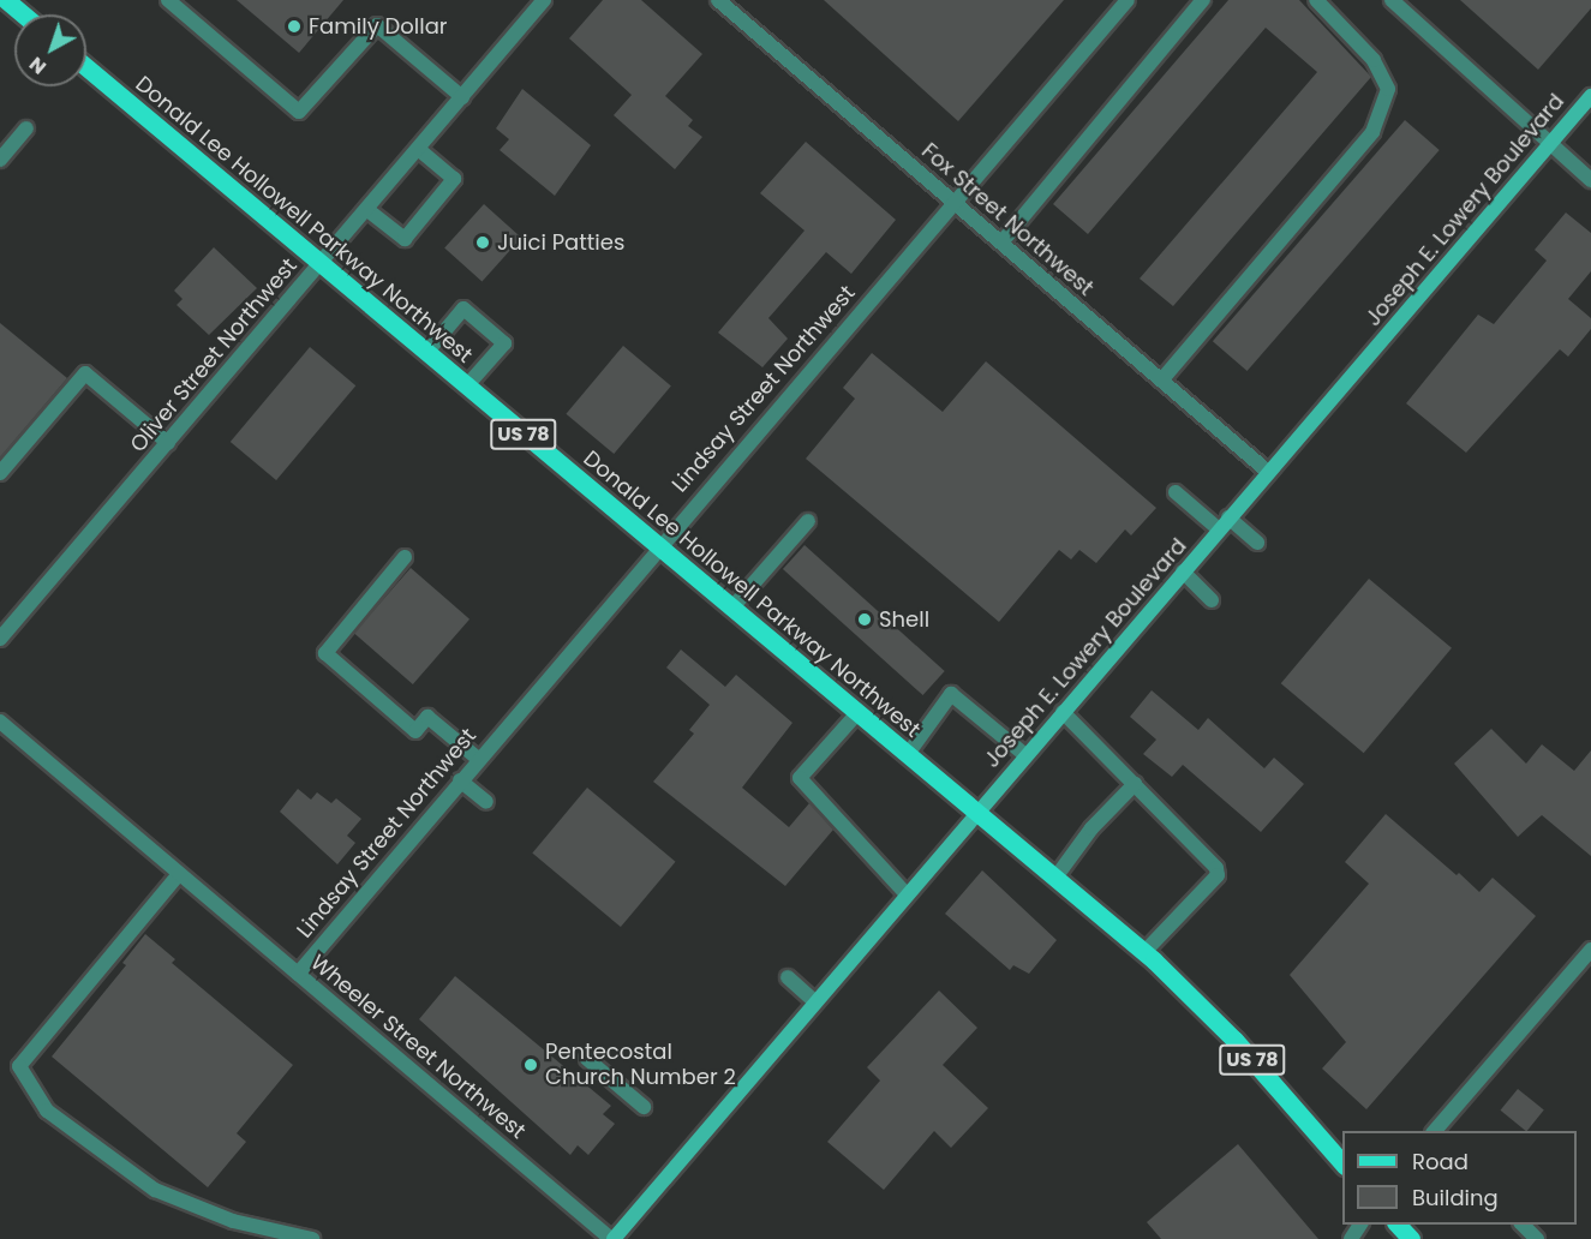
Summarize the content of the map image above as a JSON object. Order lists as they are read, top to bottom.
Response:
{
  "streets": {
    "main road": ["Joseph E. Lowery Boulevard", "Donald Lee Hollowell Parkway Northwest", "US 78"],
    "street": [
      "Fox Street Northwest",
      "Oliver Street Northwest",
      "Lindsay Street Northwest",
      "Wheeler Street Northwest"
    ]
  },
  "crossings": [
    ["Joseph E. Lowery Boulevard", "Donald Lee Hollowell Parkway Northwest"],
    ["Joseph E. Lowery Boulevard", "Fox Street Northwest"],
    ["Joseph E. Lowery Boulevard", "Wheeler Street Northwest"],
    ["Donald Lee Hollowell Parkway Northwest", "Oliver Street Northwest"],
    ["Donald Lee Hollowell Parkway Northwest", "Lindsay Street Northwest"],
    ["Fox Street Northwest", "Lindsay Street Northwest"],
    ["Lindsay Street Northwest", "Wheeler Street Northwest"]
  ],
  "places": [
    "Family Dollar",
    "Juici Patties",
    "Shell",
    "Pentecostal Church Number 2"
  ],
  "legend": ["Road", "Building"],
  "north": "bottom left"
}
